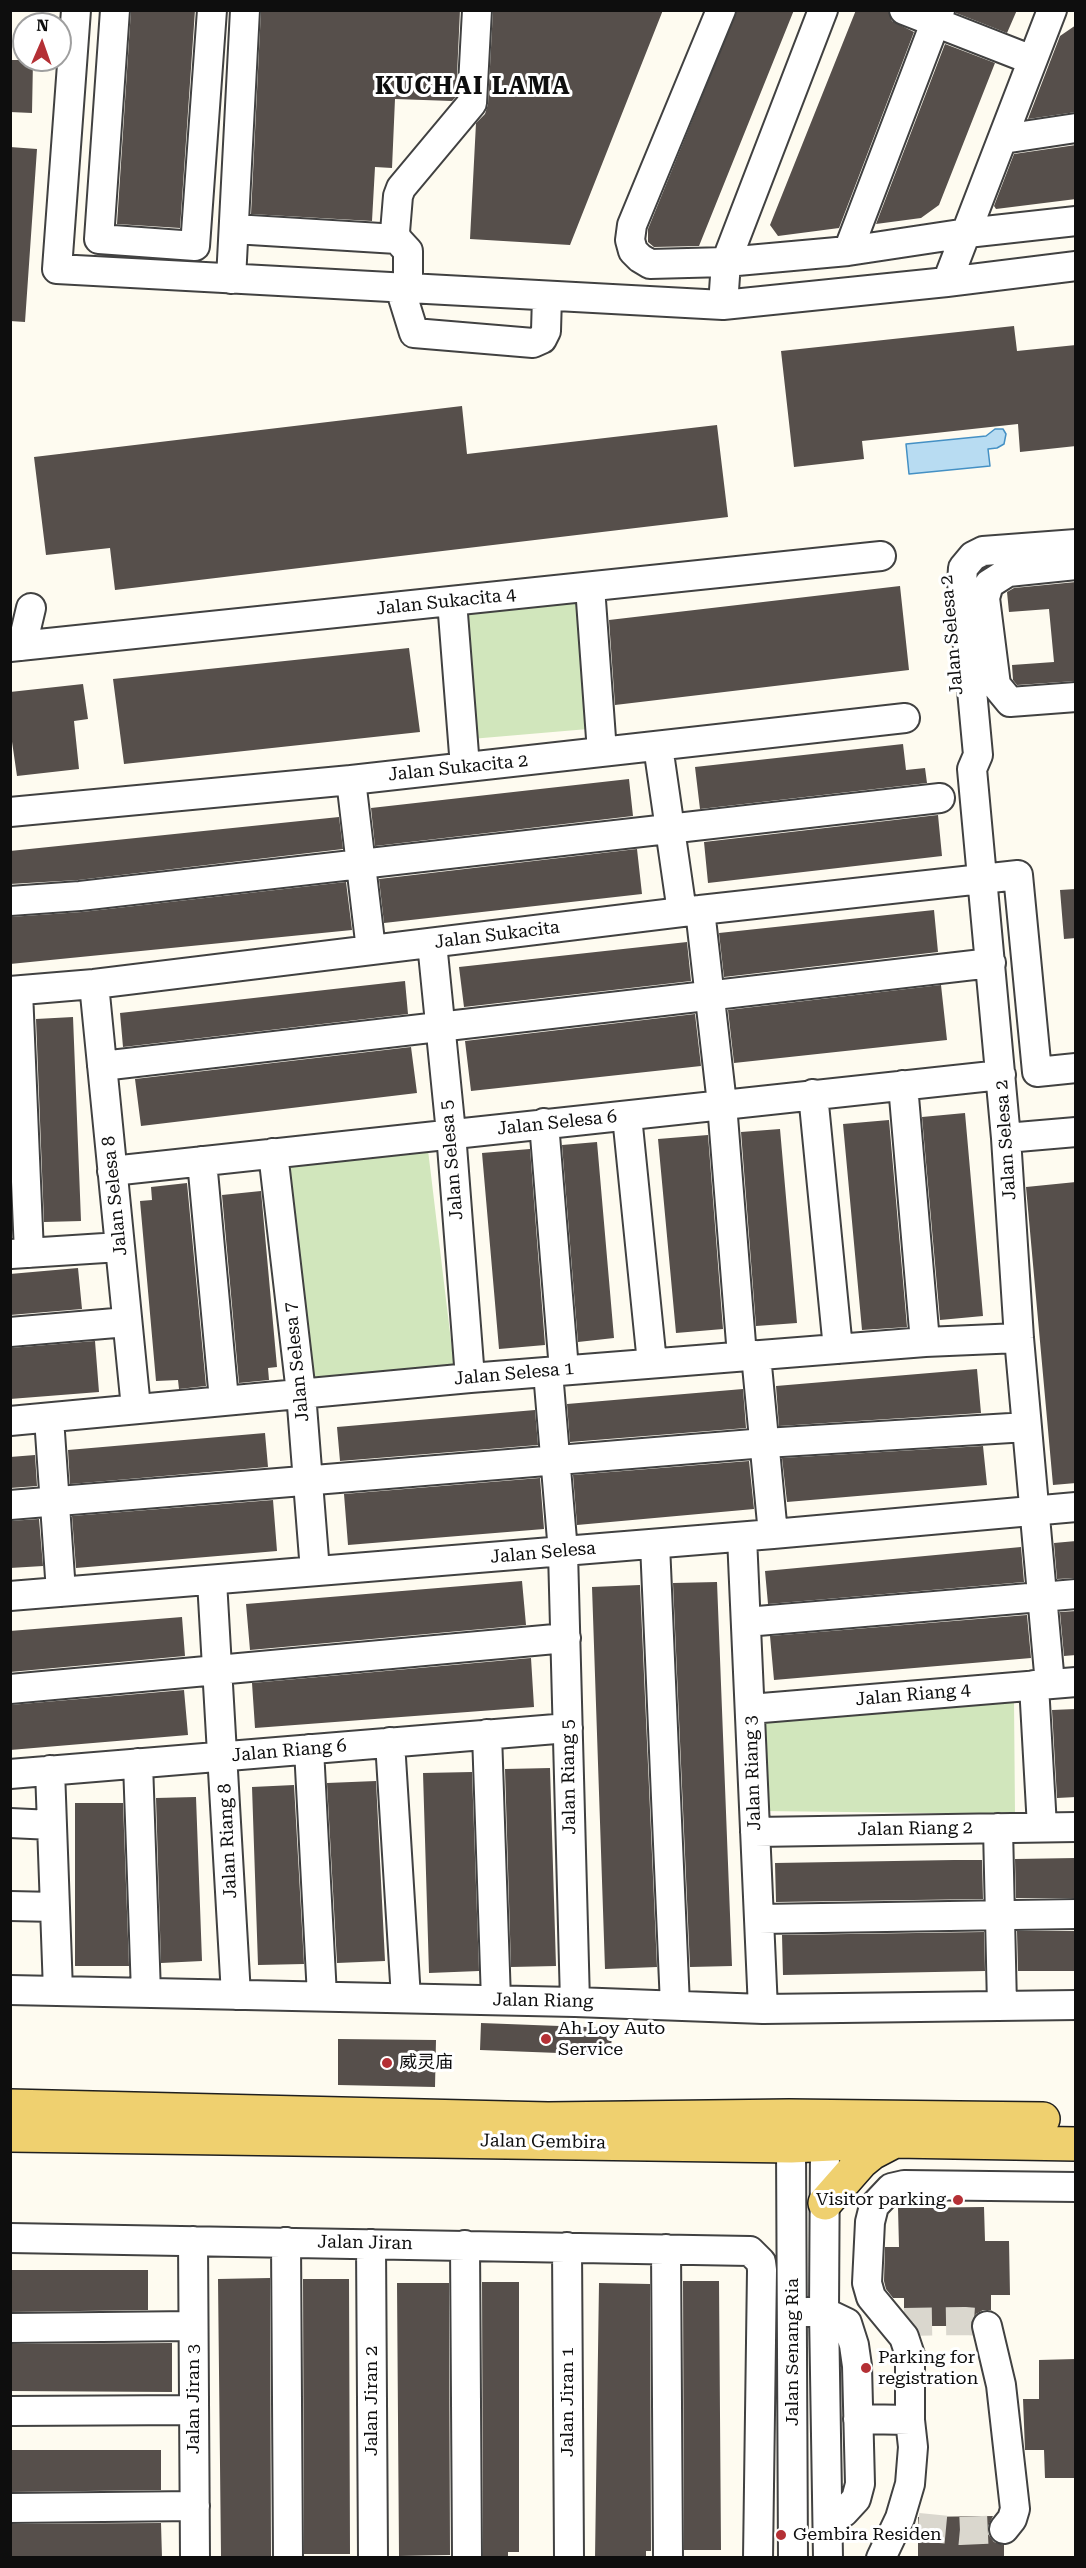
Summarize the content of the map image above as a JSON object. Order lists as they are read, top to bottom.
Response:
{
  "streets": {
    "main road": ["Jalan Gembira"],
    "street": [
      "Jalan Sukacita 4",
      "Jalan Selesa 2",
      "Jalan Sukacita 2",
      "Jalan Sukacita",
      "Jalan Selesa 6",
      "Jalan Selesa 5",
      "Jalan Selesa 8",
      "Jalan Selesa 7",
      "Jalan Selesa 1",
      "Jalan Selesa",
      "Jalan Riang 4",
      "Jalan Riang 6",
      "Jalan Riang 3",
      "Jalan Riang 5",
      "Jalan Riang 2",
      "Jalan Riang 8",
      "Jalan Riang",
      "Jalan Jiran",
      "Jalan Senang Ria",
      "Jalan Jiran 3",
      "Jalan Jiran 2",
      "Jalan Jiran 1"
    ]
  },
  "crossings": [
    ["Jalan Selesa 2", "Jalan Sukacita"],
    ["Jalan Selesa 2", "Jalan Selesa 6"],
    ["Jalan Selesa 2", "Jalan Selesa 1"],
    ["Jalan Selesa 2", "Jalan Selesa"],
    ["Jalan Selesa 2", "Jalan Riang 4"],
    ["Jalan Selesa 2", "Jalan Riang 2"],
    ["Jalan Sukacita", "Jalan Selesa 5"],
    ["Jalan Sukacita", "Jalan Selesa 8"],
    ["Jalan Selesa 6", "Jalan Selesa 5"],
    ["Jalan Selesa 6", "Jalan Selesa 8"],
    ["Jalan Selesa 6", "Jalan Selesa 7"],
    ["Jalan Selesa 6", "Jalan Riang 5"],
    ["Jalan Selesa 5", "Jalan Selesa 1"],
    ["Jalan Selesa 8", "Jalan Selesa 1"],
    ["Jalan Selesa 7", "Jalan Selesa 1"],
    ["Jalan Selesa 7", "Jalan Selesa"],
    ["Jalan Selesa 1", "Jalan Riang 5"],
    ["Jalan Selesa", "Jalan Riang 3"],
    ["Jalan Selesa", "Jalan Riang 5"],
    ["Jalan Selesa", "Jalan Riang 8"],
    ["Jalan Riang 4", "Jalan Riang 3"],
    ["Jalan Riang 6", "Jalan Riang 5"],
    ["Jalan Riang 6", "Jalan Riang 8"],
    ["Jalan Riang 3", "Jalan Riang 2"],
    ["Jalan Riang 3", "Jalan Riang"],
    ["Jalan Riang 5", "Jalan Riang"],
    ["Jalan Riang 8", "Jalan Riang"],
    ["Jalan Gembira", "Jalan Senang Ria"],
    ["Jalan Jiran", "Jalan Jiran 3"],
    ["Jalan Jiran", "Jalan Jiran 2"],
    ["Jalan Jiran", "Jalan Jiran 1"]
  ],
  "districts": ["KUCHAI LAMA"],
  "places": [
    "Ah Loy Auto Service",
    "威灵庙",
    "Visitor parking",
    "Parking for registration",
    "Gembira Residen"
  ],
  "north": "top"
}
